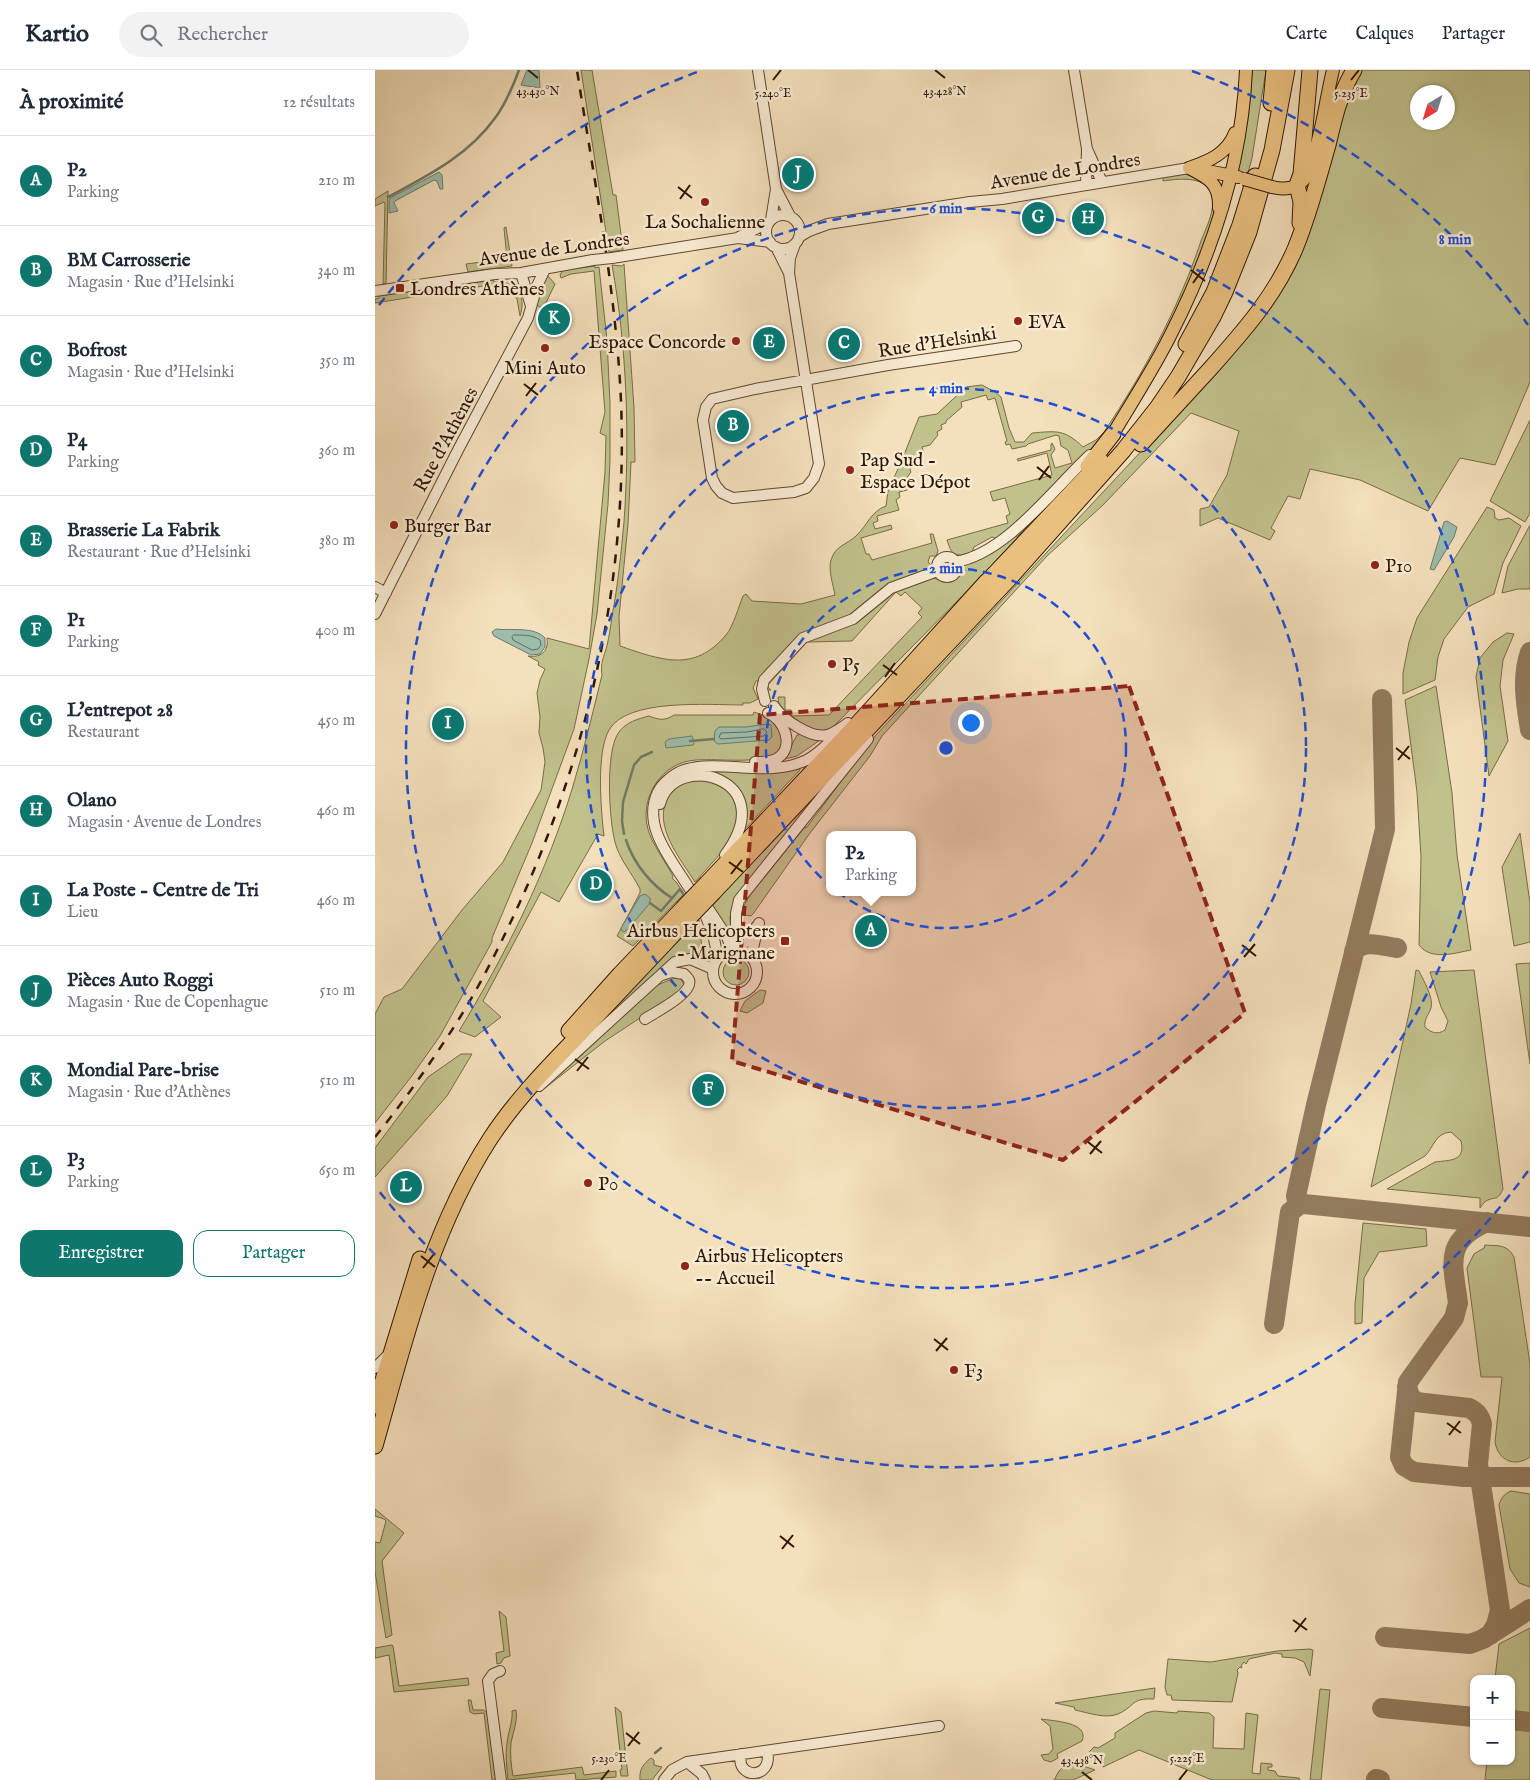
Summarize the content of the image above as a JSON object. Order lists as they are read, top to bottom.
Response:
{
  "streets": {
    "street": ["Avenue de Londres", "Rue d'Helsinki", "Rue d'Athènes"]
  },
  "crossings": [
    ["Avenue de Londres", "Rue d'Helsinki"],
    ["Avenue de Londres", "Rue d'Athènes"]
  ],
  "places": {
    "other": [
      "La Sochalienne",
      "EVA",
      "Espace Concorde",
      "Mini Auto",
      "Pap Sud - Espace Dépot",
      "Burger Bar",
      "P10",
      "P5",
      "P0",
      "Airbus Helicopters -- Accueil",
      "F3"
    ],
    "transit": ["Londres Athènes", "Airbus Helicopters - Marignane"]
  },
  "north": "bottom left",
  "page": {
    "header": "Kartio",
    "search": "Rechercher",
    "nav": ["Carte", "Calques", "Partager"],
    "heading": ["À proximité", "12 résultats"],
    "list": [
      {
        "mark": "A",
        "name": "P2",
        "note": "Parking",
        "value": "210 m"
      },
      {
        "mark": "B",
        "name": "BM Carrosserie",
        "note": "Magasin · Rue d'Helsinki",
        "value": "340 m"
      },
      {
        "mark": "C",
        "name": "Bofrost",
        "note": "Magasin · Rue d'Helsinki",
        "value": "350 m"
      },
      {
        "mark": "D",
        "name": "P4",
        "note": "Parking",
        "value": "360 m"
      },
      {
        "mark": "E",
        "name": "Brasserie La Fabrik",
        "note": "Restaurant · Rue d'Helsinki",
        "value": "380 m"
      },
      {
        "mark": "F",
        "name": "P1",
        "note": "Parking",
        "value": "400 m"
      },
      {
        "mark": "G",
        "name": "L'entrepot 28",
        "note": "Restaurant",
        "value": "450 m"
      },
      {
        "mark": "H",
        "name": "Olano",
        "note": "Magasin · Avenue de Londres",
        "value": "460 m"
      },
      {
        "mark": "I",
        "name": "La Poste - Centre de Tri",
        "note": "Lieu",
        "value": "460 m"
      },
      {
        "mark": "J",
        "name": "Pièces Auto Roggi",
        "note": "Magasin · Rue de Copenhague",
        "value": "510 m"
      },
      {
        "mark": "K",
        "name": "Mondial Pare-brise",
        "note": "Magasin · Rue d'Athènes",
        "value": "510 m"
      },
      {
        "mark": "L",
        "name": "P3",
        "note": "Parking",
        "value": "650 m"
      }
    ],
    "pins": [
      "J",
      "G",
      "H",
      "K",
      "E",
      "C",
      "B",
      "I",
      "D",
      "A",
      "F",
      "L"
    ],
    "popup": ["P2", "Parking"],
    "buttons": ["Enregistrer", "Partager"],
    "map_buttons": ["+", "−"]
  },
  "coordinates": [
    "43.428°N",
    "43.430°N",
    "5.240°E",
    "5.235°E",
    "5.230°E",
    "5.225°E",
    "43.438°N"
  ],
  "rings": [
    "6 min",
    "8 min",
    "4 min",
    "2 min"
  ]
}
